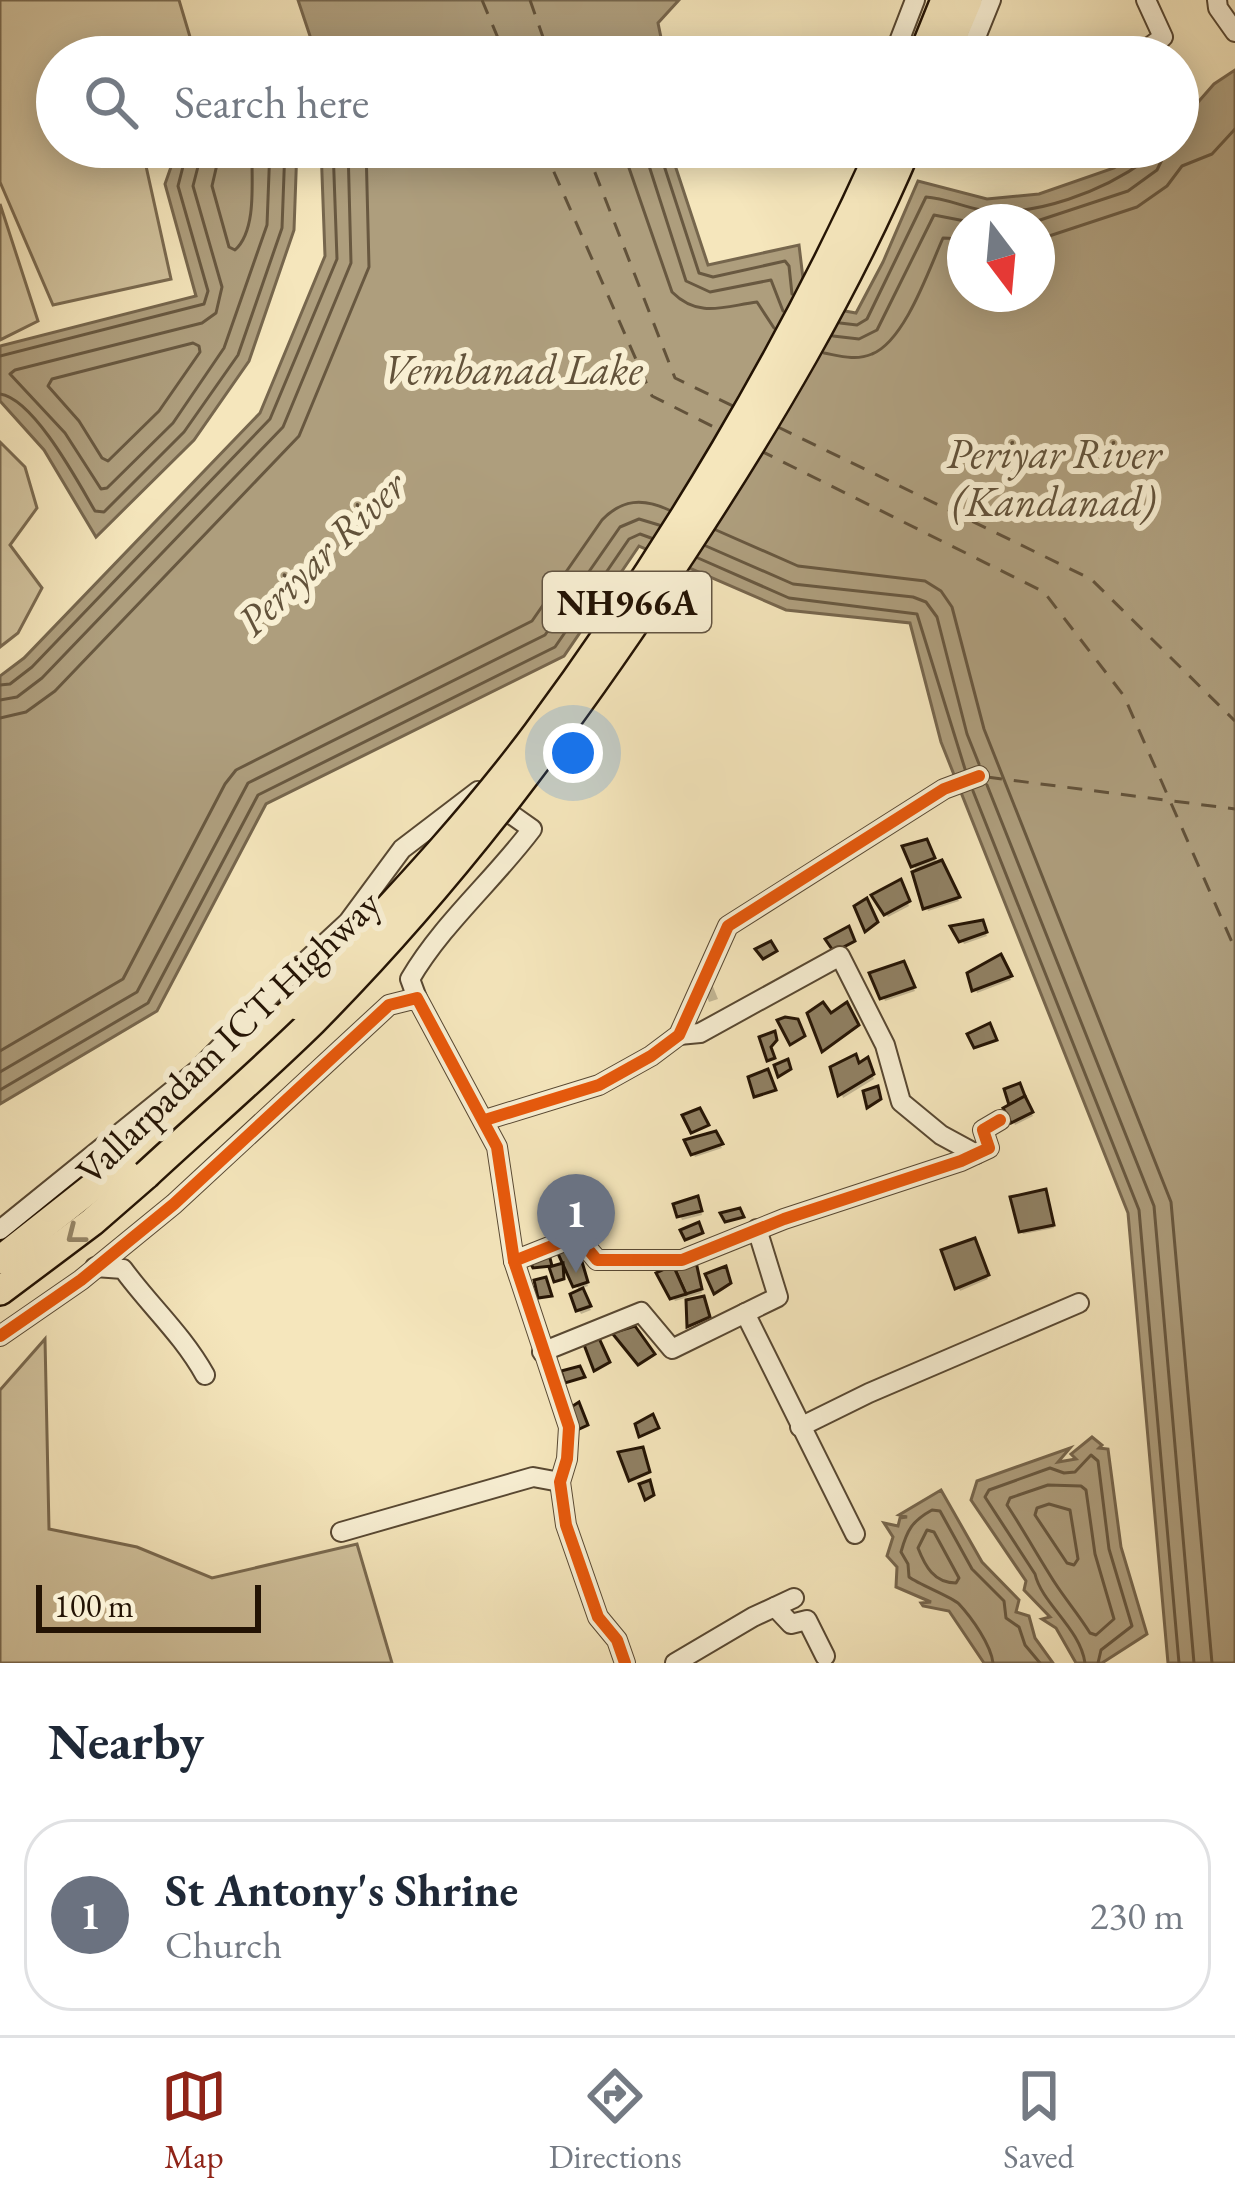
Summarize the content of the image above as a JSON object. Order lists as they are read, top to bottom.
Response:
{
  "streets": {
    "highway": ["NH966A", "Vallarpadam ICT Highway"]
  },
  "water": ["Vembanad Lake", "Periyar River (Kandanad)", "Periyar River"],
  "scale_bar": "100 m",
  "north": "bottom",
  "page": {
    "search": "Search here",
    "pins": "1",
    "scale": "100 m",
    "heading": "Nearby",
    "list": [
      {
        "mark": "1",
        "name": "St Antony's Shrine",
        "note": "Church",
        "value": "230 m"
      }
    ],
    "nav": ["Map", "Directions", "Saved"]
  }
}
